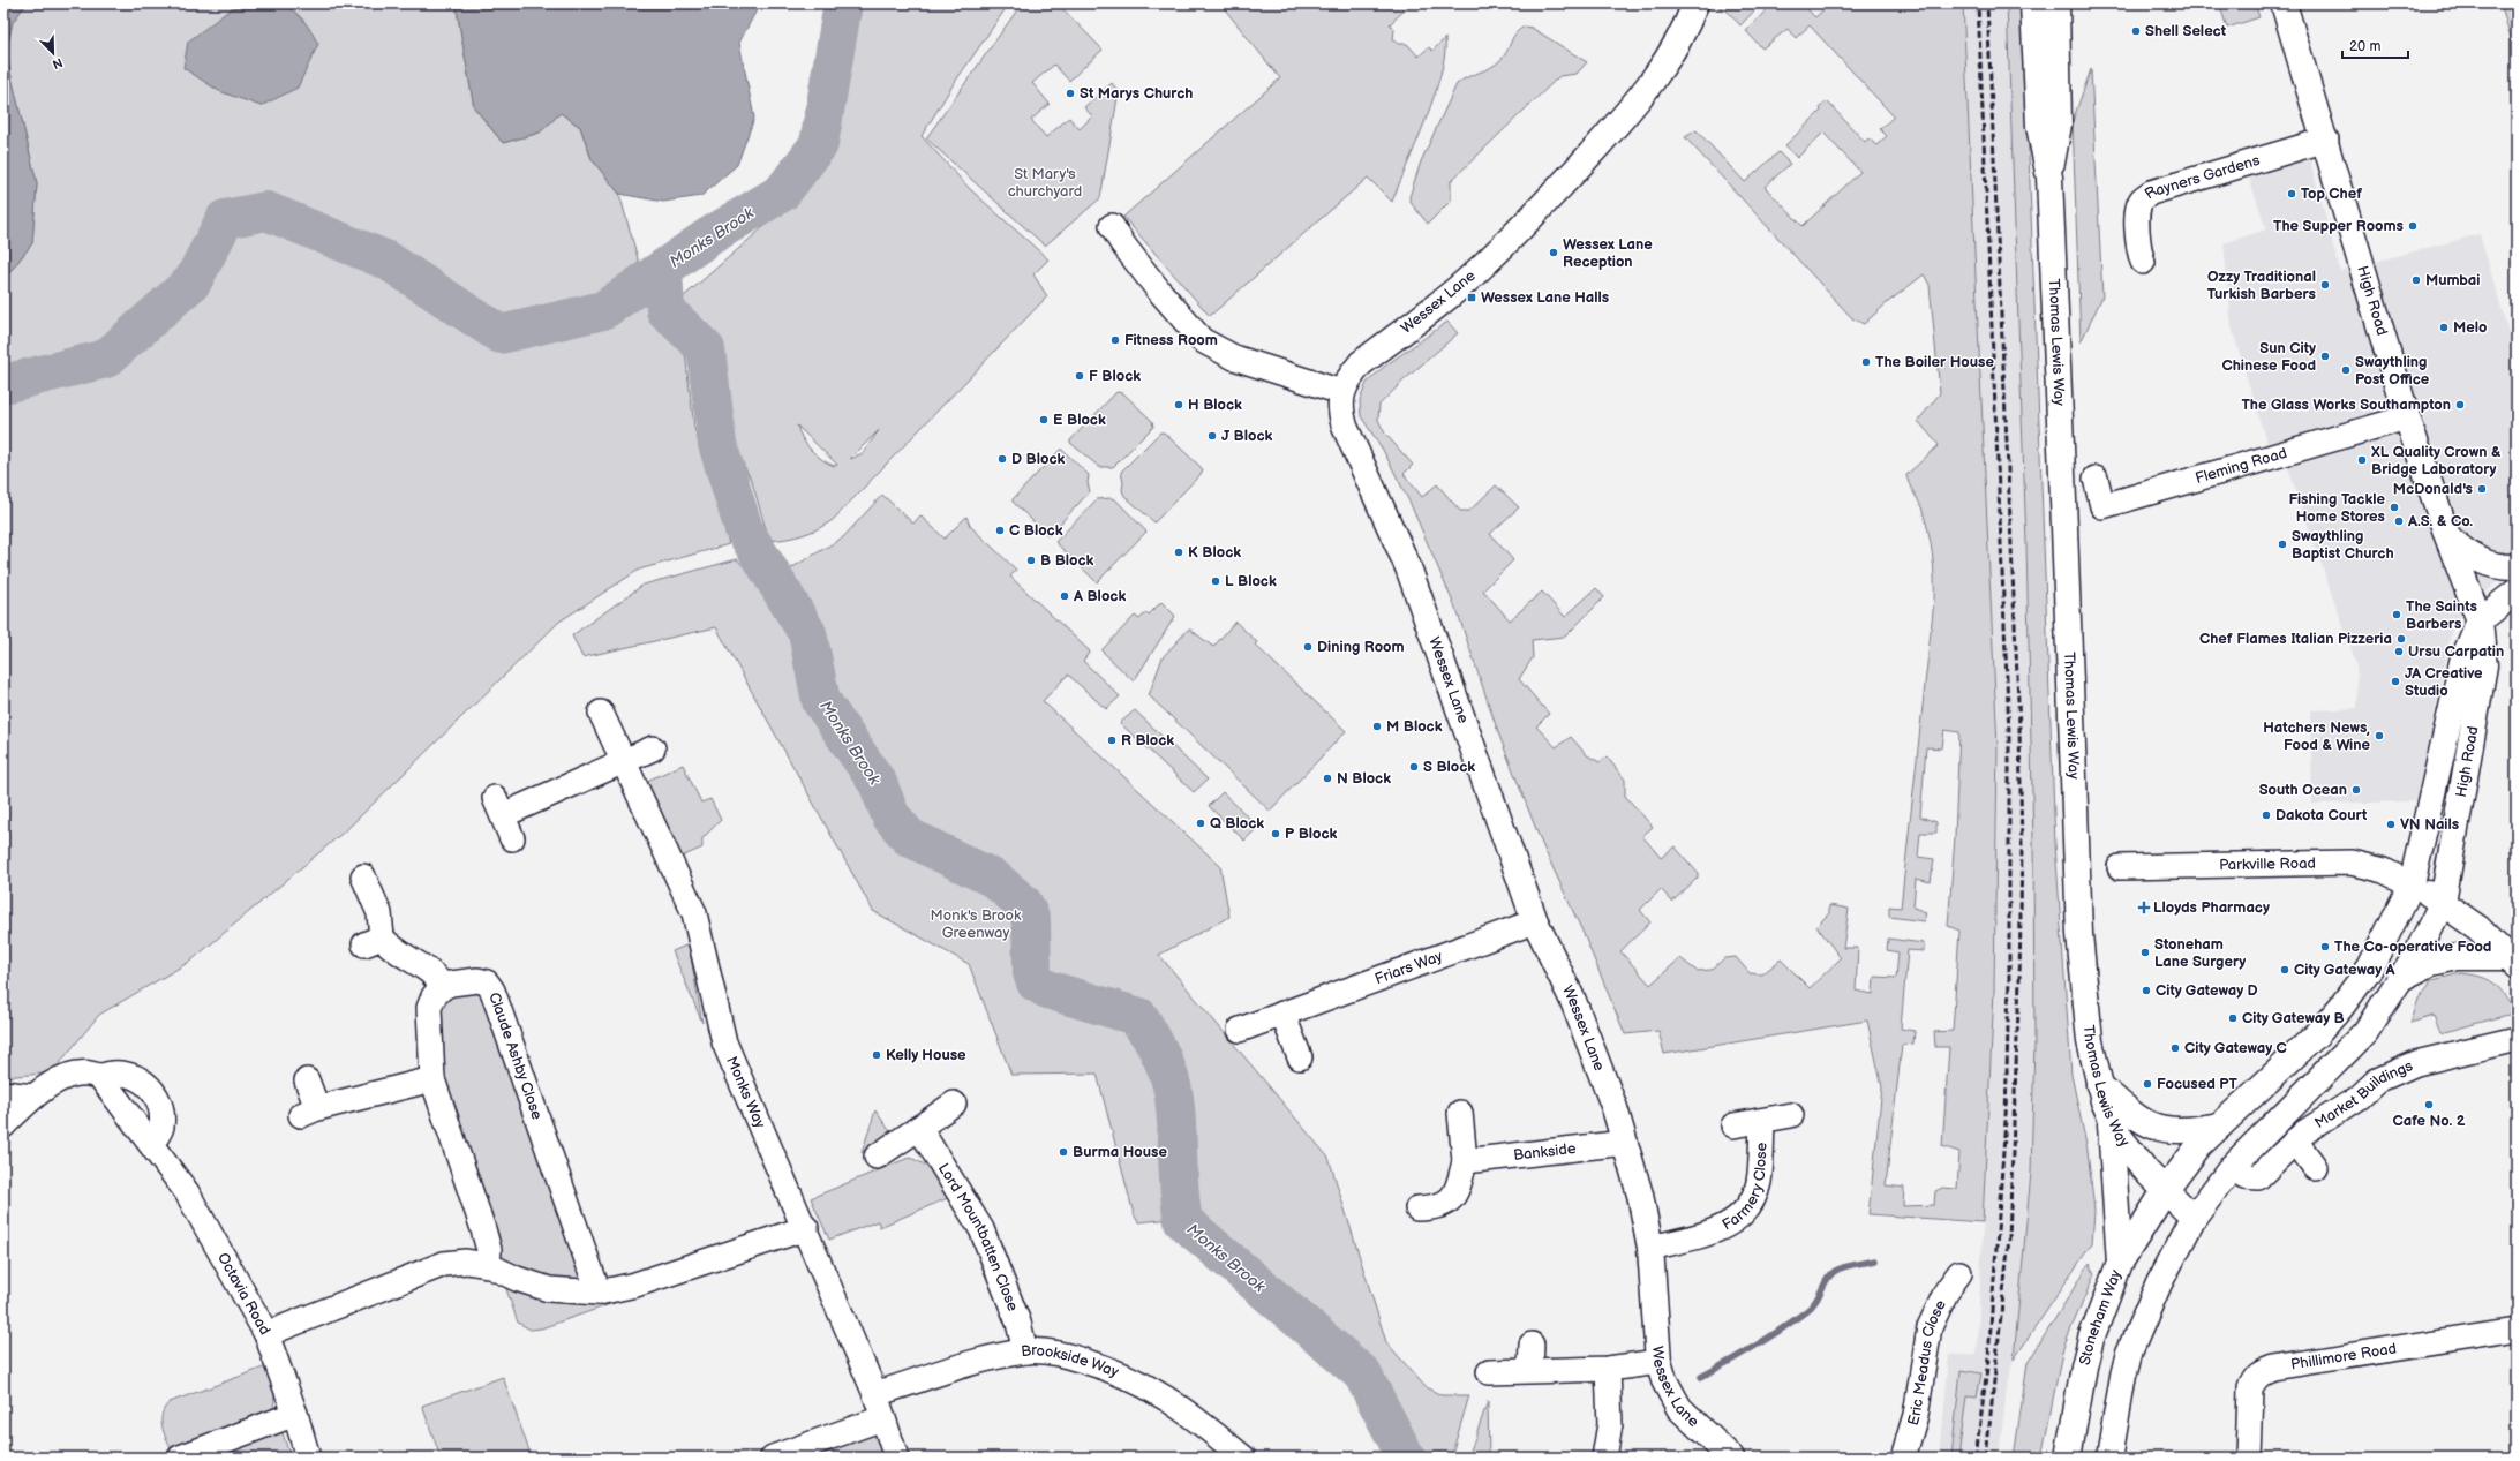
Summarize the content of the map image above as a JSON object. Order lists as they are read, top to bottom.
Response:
{
  "streets": {
    "main road": [
      "High Road",
      "Wessex Lane",
      "Thomas Lewis Way",
      "Stoneham Way"
    ],
    "street": [
      "Rayners Gardens",
      "Fleming Road",
      "Parkville Road",
      "Friars Way",
      "Claude Ashby Close",
      "Monks Way",
      "Market Buildings",
      "Bankside",
      "Farmery Close",
      "Lord Mountbatten Close",
      "Octavia Road",
      "Phillimore Road",
      "Eric Meadus Close",
      "Brookside Way"
    ]
  },
  "crossings": [
    ["Rayners Gardens", "High Road"],
    ["High Road", "Thomas Lewis Way"],
    ["High Road", "Fleming Road"],
    ["High Road", "Parkville Road"],
    ["High Road", "Market Buildings"],
    ["High Road", "Stoneham Way"],
    ["Wessex Lane", "Friars Way"],
    ["Wessex Lane", "Bankside"],
    ["Wessex Lane", "Farmery Close"],
    ["Thomas Lewis Way", "Stoneham Way"],
    ["Monks Way", "Brookside Way"],
    ["Lord Mountbatten Close", "Brookside Way"]
  ],
  "water": ["Monks Brook"],
  "parks": ["St Mary's churchyard", "Monk's Brook Greenway"],
  "places": {
    "other": [
      "Shell Select",
      "St Marys Church",
      "Top Chef",
      "The Supper Rooms",
      "Wessex Lane Reception",
      "Mumbai",
      "Ozzy Traditional Turkish Barbers",
      "Melo",
      "Fitness Room",
      "Sun City Chinese Food",
      "The Boiler House",
      "Swaythling Post Office",
      "F Block",
      "H Block",
      "The Glass Works Southampton",
      "E Block",
      "J Block",
      "D Block",
      "XL Quality Crown & Bridge Laboratory",
      "McDonald's",
      "Fishing Tackle Home Stores",
      "A.S. & Co.",
      "C Block",
      "Swaythling Baptist Church",
      "K Block",
      "B Block",
      "L Block",
      "A Block",
      "The Saints Barbers",
      "Chef Flames Italian Pizzeria",
      "Dining Room",
      "Ursu Carpatin",
      "JA Creative Studio",
      "M Block",
      "Hatchers News, Food & Wine",
      "R Block",
      "S Block",
      "N Block",
      "South Ocean",
      "Dakota Court",
      "Q Block",
      "VN Nails",
      "P Block",
      "The Co-operative Food",
      "Stoneham Lane Surgery",
      "City Gateway A",
      "City Gateway D",
      "City Gateway B",
      "City Gateway C",
      "Kelly House",
      "Focused PT",
      "Cafe No. 2",
      "Burma House"
    ],
    "transit": ["Wessex Lane Halls"],
    "health": ["Lloyds Pharmacy"]
  },
  "scale_bar": "20 m",
  "north": "bottom right"
}
